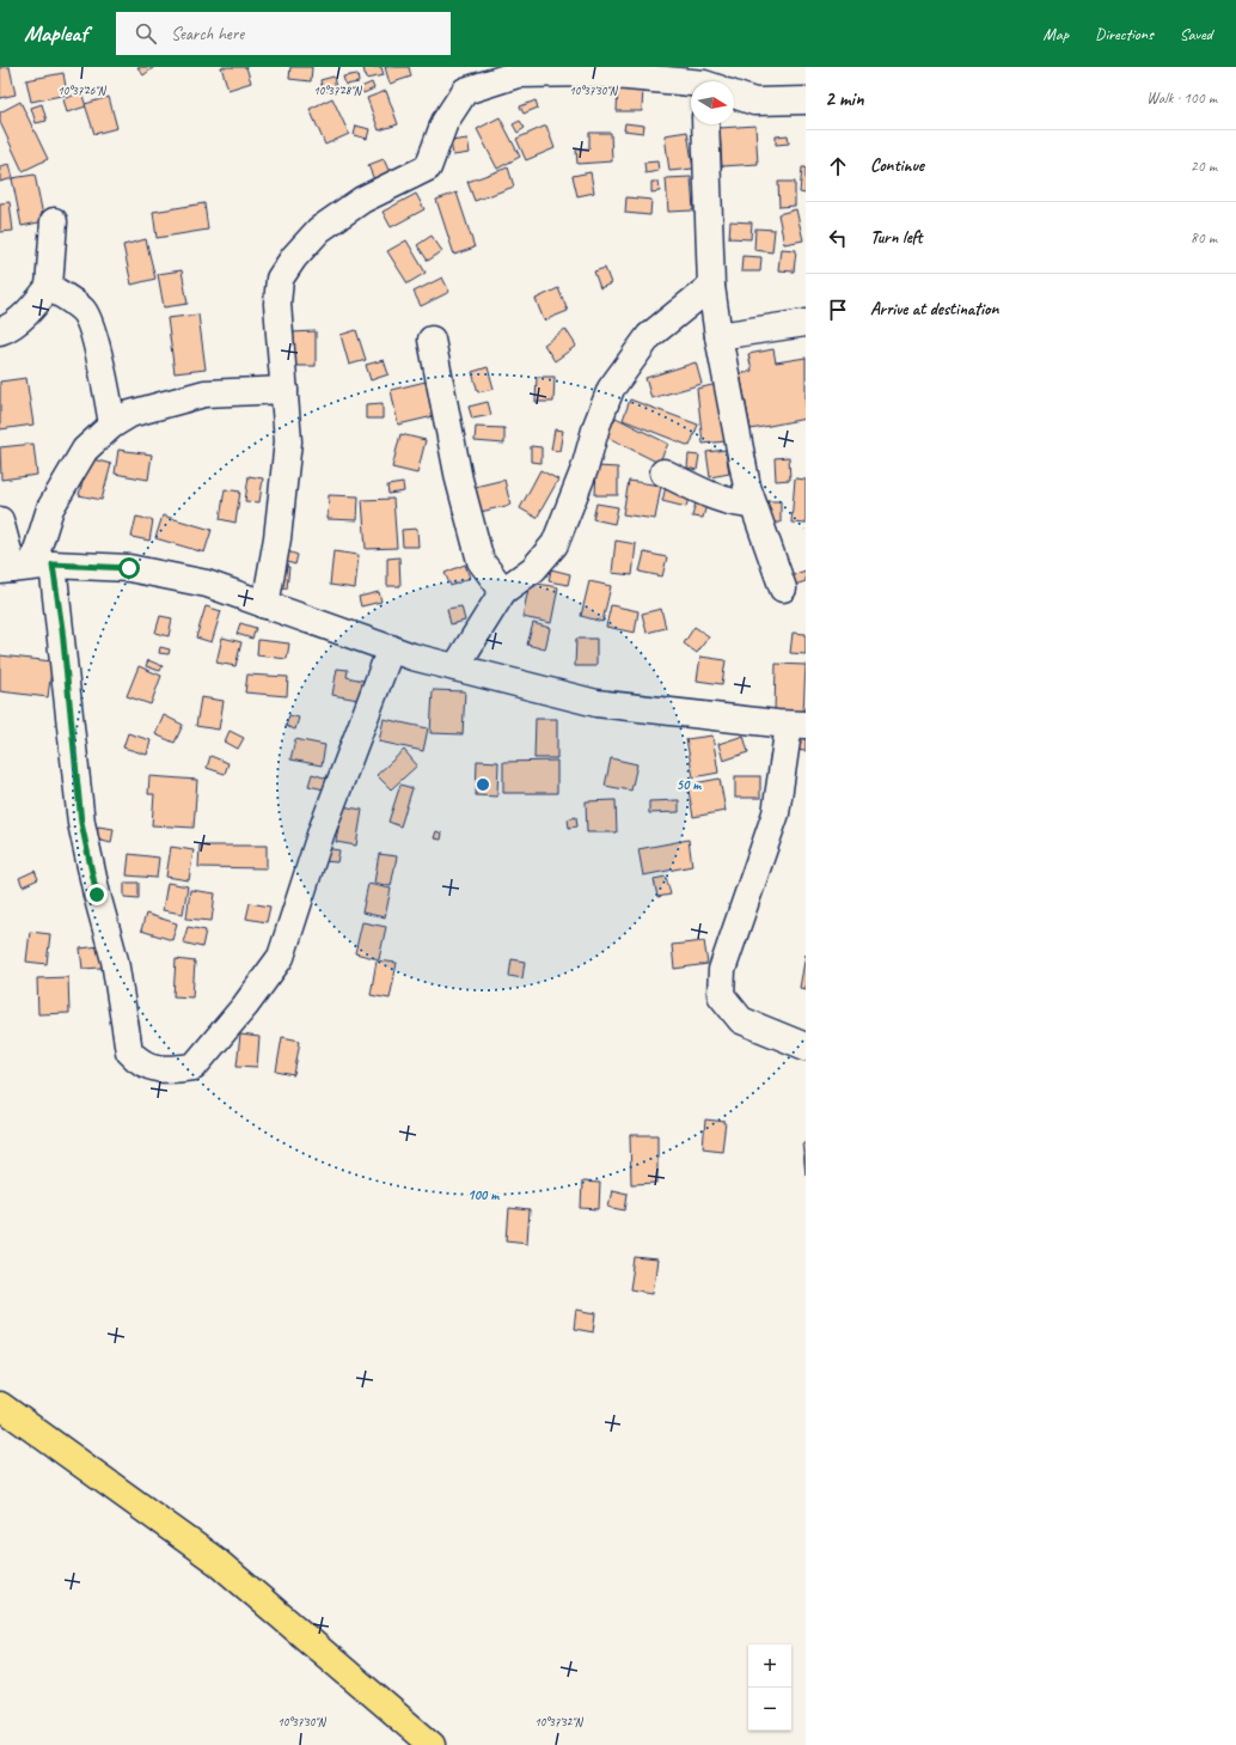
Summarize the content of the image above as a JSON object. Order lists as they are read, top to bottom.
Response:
{
  "north": "right",
  "page": {
    "header": "Mapleaf",
    "search": "Search here",
    "nav": ["Map", "Directions", "Saved"],
    "heading": ["2 min", "Walk · 100 m"],
    "list": [
      ["Continue", "20 m"],
      ["Turn left", "80 m"],
      "Arrive at destination"
    ],
    "map_buttons": ["+", "−"]
  },
  "coordinates": [
    "10°37'26\"N",
    "10°37'28\"N",
    "10°37'30\"N",
    "10°37'32\"N"
  ],
  "rings": ["50 m", "100 m"]
}
